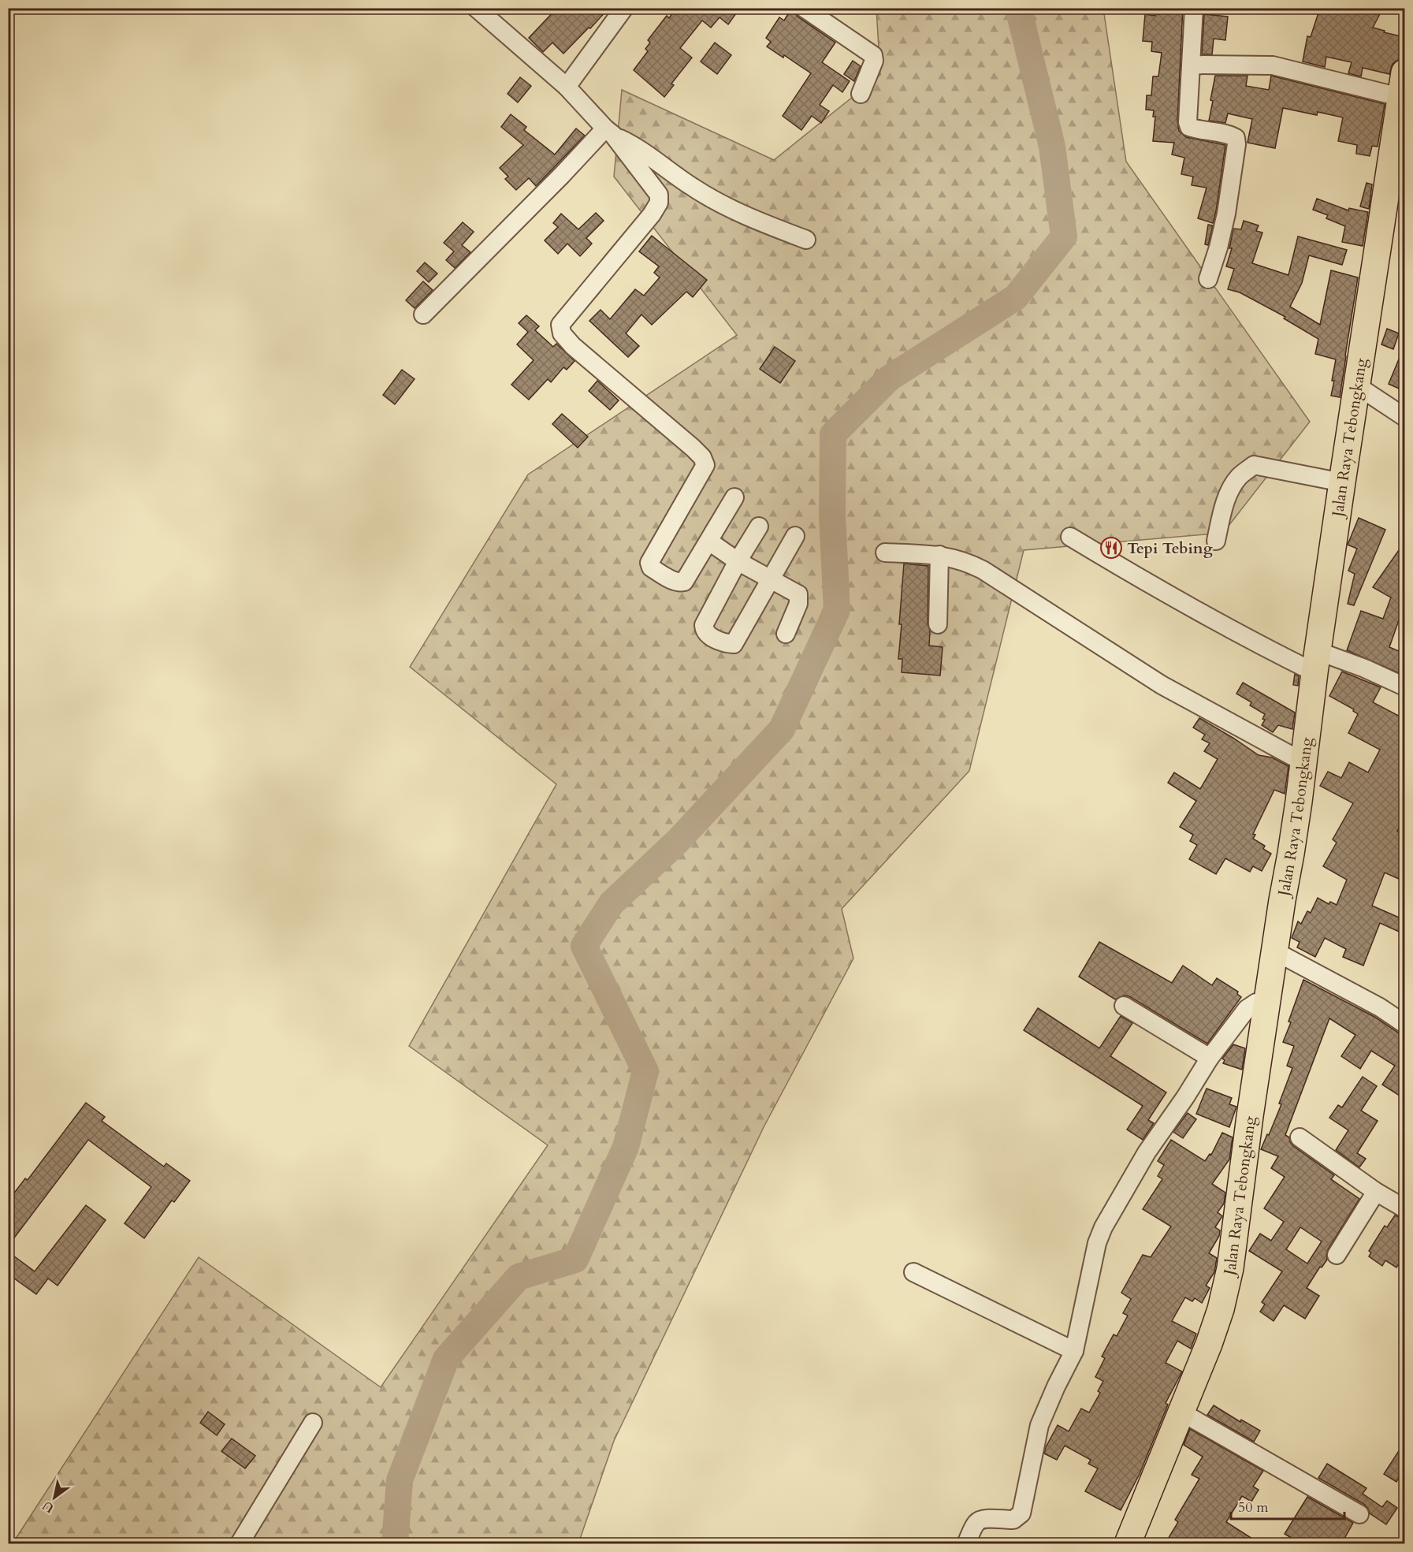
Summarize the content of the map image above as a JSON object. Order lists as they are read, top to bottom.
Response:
{
  "streets": {
    "main road": ["Jalan Raya Tebongkang"]
  },
  "places": {
    "restaurant": ["Tepi Tebing"]
  },
  "scale_bar": "50 m",
  "north": "bottom left"
}
